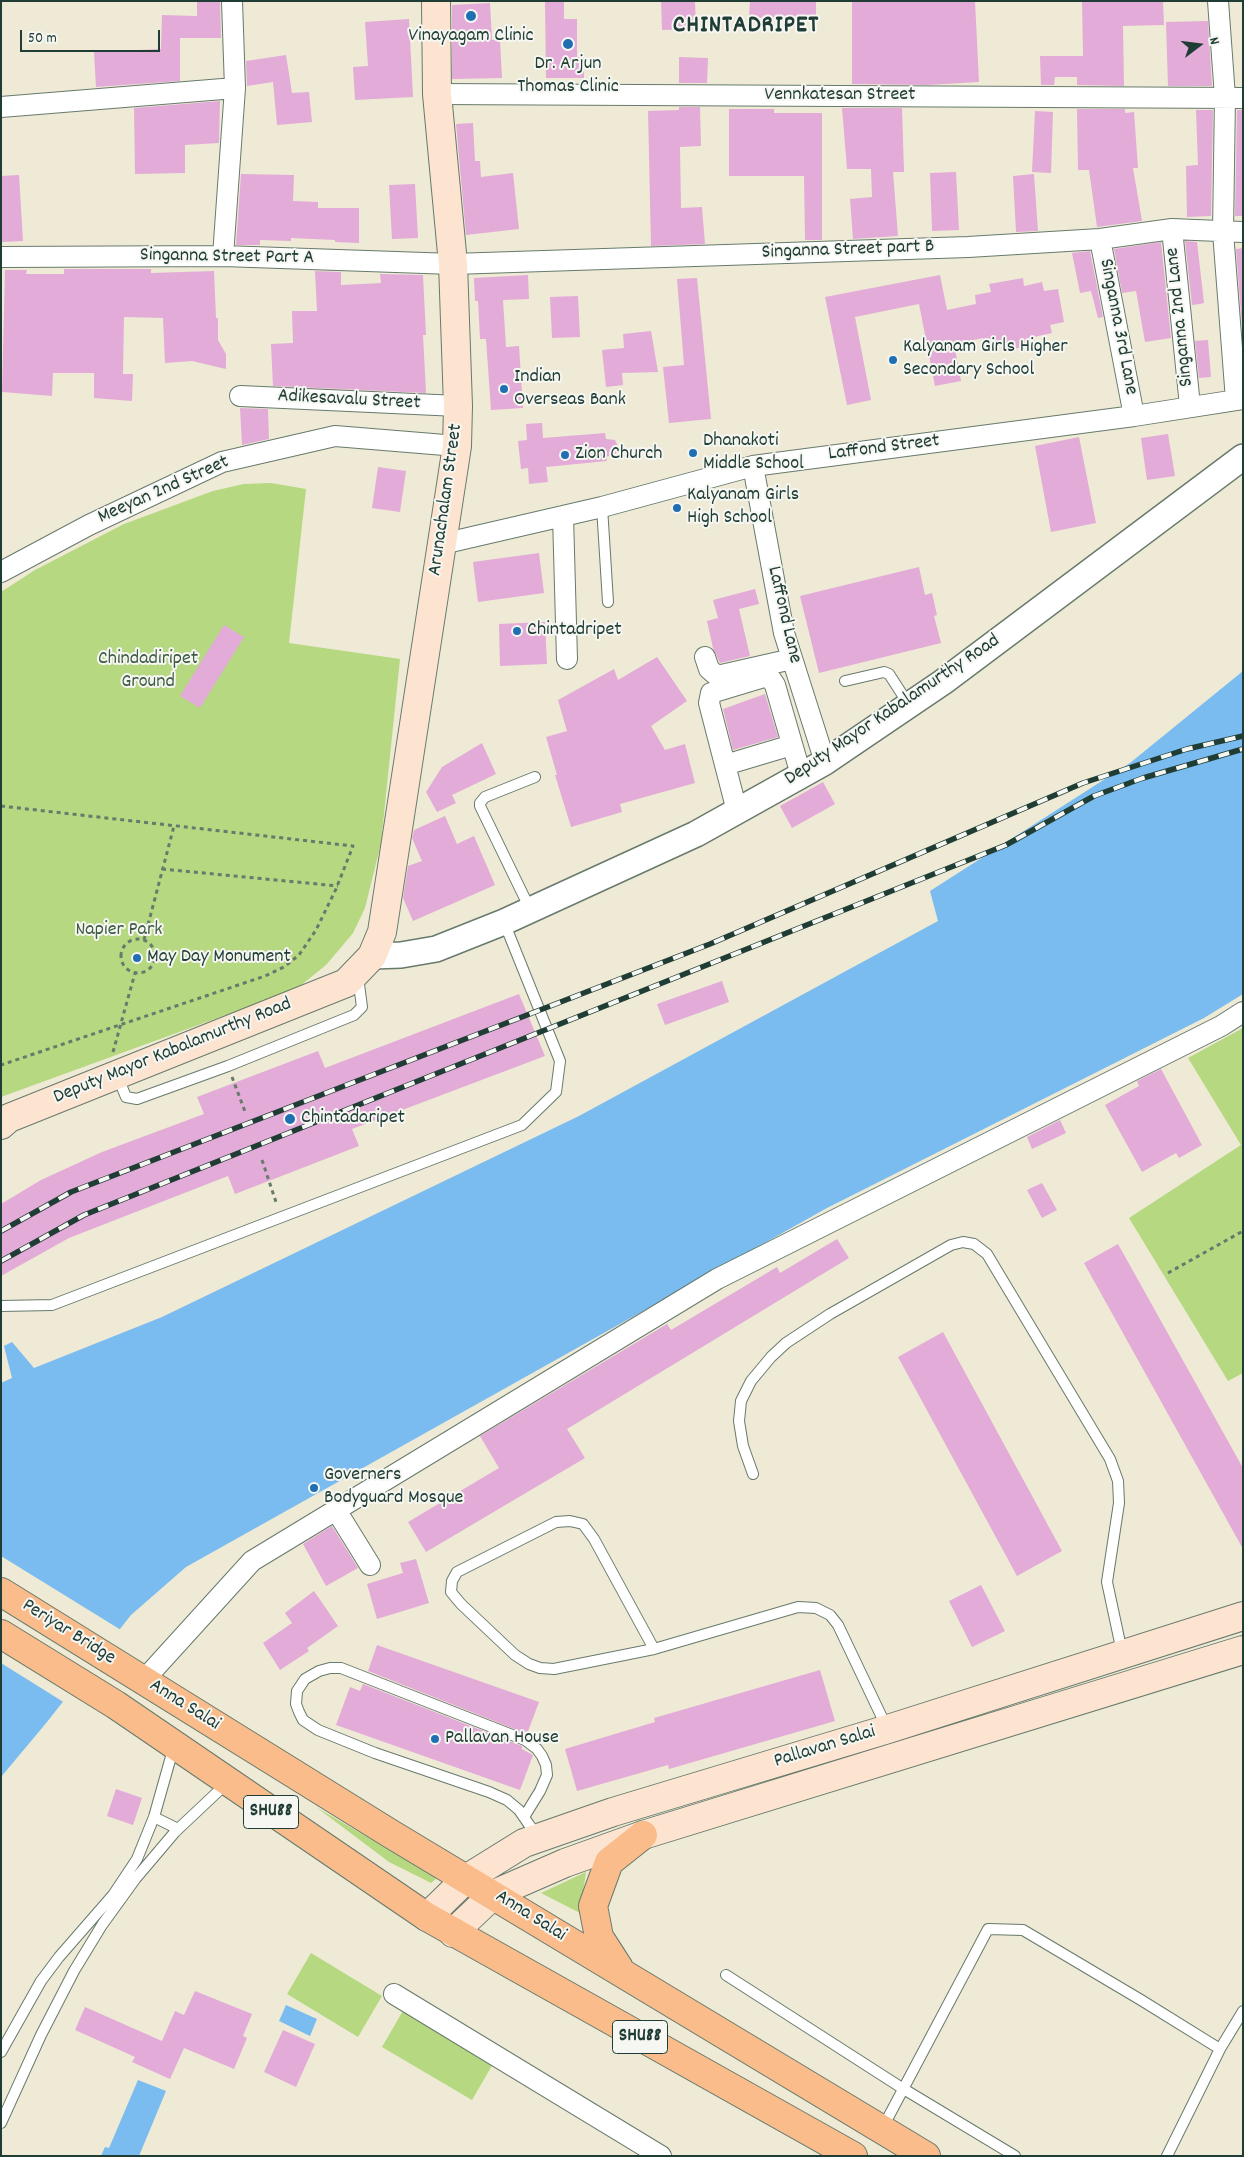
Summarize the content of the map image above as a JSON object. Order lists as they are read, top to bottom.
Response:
{
  "streets": {
    "main road": [
      "Arunachalam Street",
      "Deputy Mayor Kabalamurthy Road",
      "Periyar Bridge",
      "Anna Salai",
      "Pallavan Salai",
      "SHU88"
    ],
    "street": [
      "Vennkatesan Street",
      "Singanna Street part B",
      "Singanna Street Part A",
      "Singanna 2nd Lane",
      "Singanna 3rd Lane",
      "Adikesavalu Street",
      "Laffond Street",
      "Meeyan 2nd Street",
      "Laffond Lane"
    ]
  },
  "crossings": [
    ["Vennkatesan Street", "Arunachalam Street"],
    ["Singanna Street part B", "Singanna Street Part A"],
    ["Singanna Street part B", "Singanna 2nd Lane"],
    ["Singanna Street part B", "Singanna 3rd Lane"],
    ["Singanna Street part B", "Arunachalam Street"],
    ["Singanna Street Part A", "Arunachalam Street"],
    ["Singanna 2nd Lane", "Laffond Street"],
    ["Singanna 3rd Lane", "Laffond Street"],
    ["Adikesavalu Street", "Arunachalam Street"],
    ["Laffond Street", "Arunachalam Street"],
    ["Laffond Street", "Laffond Lane"],
    ["Meeyan 2nd Street", "Arunachalam Street"],
    ["Arunachalam Street", "Deputy Mayor Kabalamurthy Road"],
    ["Laffond Lane", "Deputy Mayor Kabalamurthy Road"],
    ["Periyar Bridge", "Anna Salai"],
    ["Anna Salai", "Pallavan Salai"]
  ],
  "districts": ["CHINTADRIPET"],
  "parks": ["Chindadiripet Ground", "Napier Park"],
  "places": [
    "Vinayagam Clinic",
    "Dr. Arjun Thomas Clinic",
    "Kalyanam Girls Higher Secondary School",
    "Indian Overseas Bank",
    "Dhanakoti Middle School",
    "Zion Church",
    "Kalyanam Girls High School",
    "Chintadripet",
    "May Day Monument",
    "Chintadaripet",
    "Governers Bodyguard Mosque",
    "Pallavan House"
  ],
  "scale_bar": "50 m",
  "north": "right"
}
